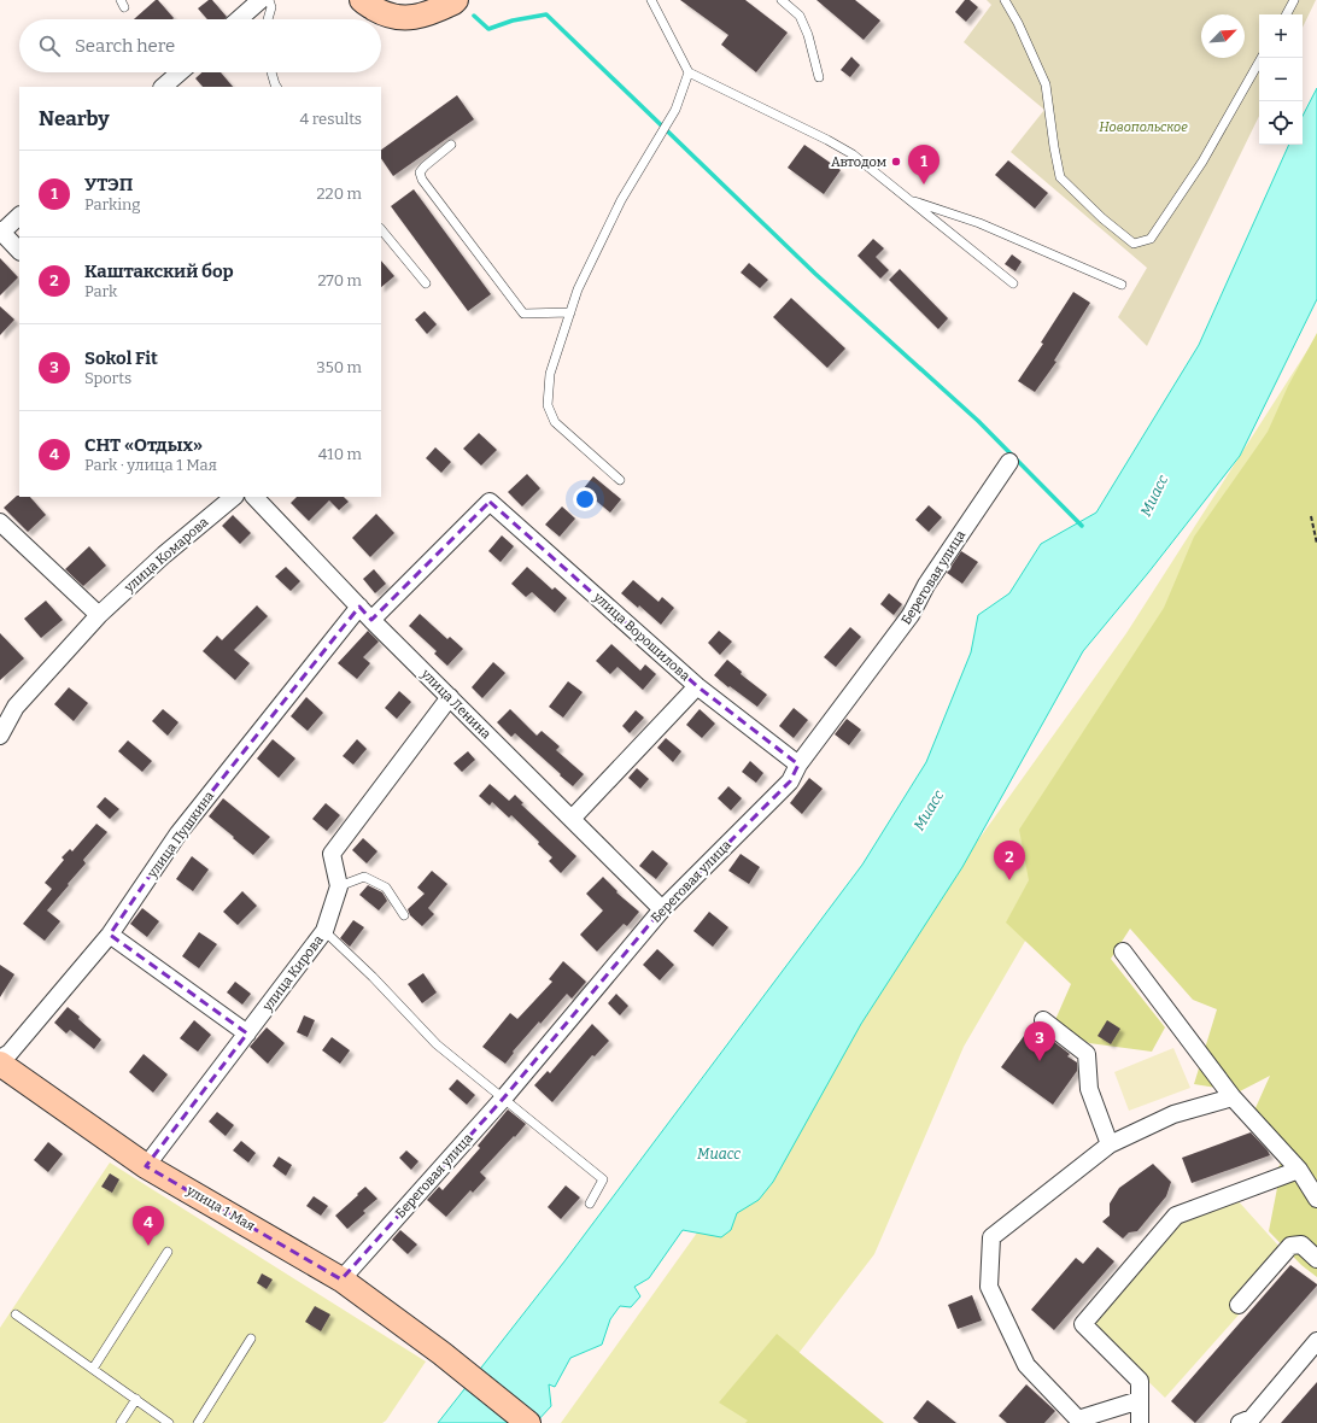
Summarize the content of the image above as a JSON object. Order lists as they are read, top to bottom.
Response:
{
  "streets": {
    "main road": ["улица 1 Мая"],
    "street": [
      "улица Комарова",
      "Береговая улица",
      "улица Ворошилова",
      "улица Ленина",
      "улица Пушкина",
      "улица Кирова"
    ]
  },
  "crossings": [
    ["Береговая улица", "улица Ворошилова"],
    ["Береговая улица", "улица Ленина"],
    ["Береговая улица", "улица 1 Мая"],
    ["улица Ворошилова", "улица Ленина"],
    ["улица Ленина", "улица Пушкина"],
    ["улица Кирова", "улица 1 Мая"]
  ],
  "water": ["Миасс"],
  "parks": ["Новопольское"],
  "places": ["Автодом"],
  "north": "top right",
  "page": {
    "map_buttons": ["+", "−"],
    "search": "Search here",
    "heading": ["Nearby", "4 results"],
    "pins": [
      "1",
      "2",
      "3",
      "4"
    ],
    "list": [
      {
        "mark": "1",
        "name": "УТЭП",
        "note": "Parking",
        "value": "220 m"
      },
      {
        "mark": "2",
        "name": "Каштакский бор",
        "note": "Park",
        "value": "270 m"
      },
      {
        "mark": "3",
        "name": "Sokol Fit",
        "note": "Sports",
        "value": "350 m"
      },
      {
        "mark": "4",
        "name": "СНТ «Отдых»",
        "note": "Park · улица 1 Мая",
        "value": "410 m"
      }
    ]
  }
}
